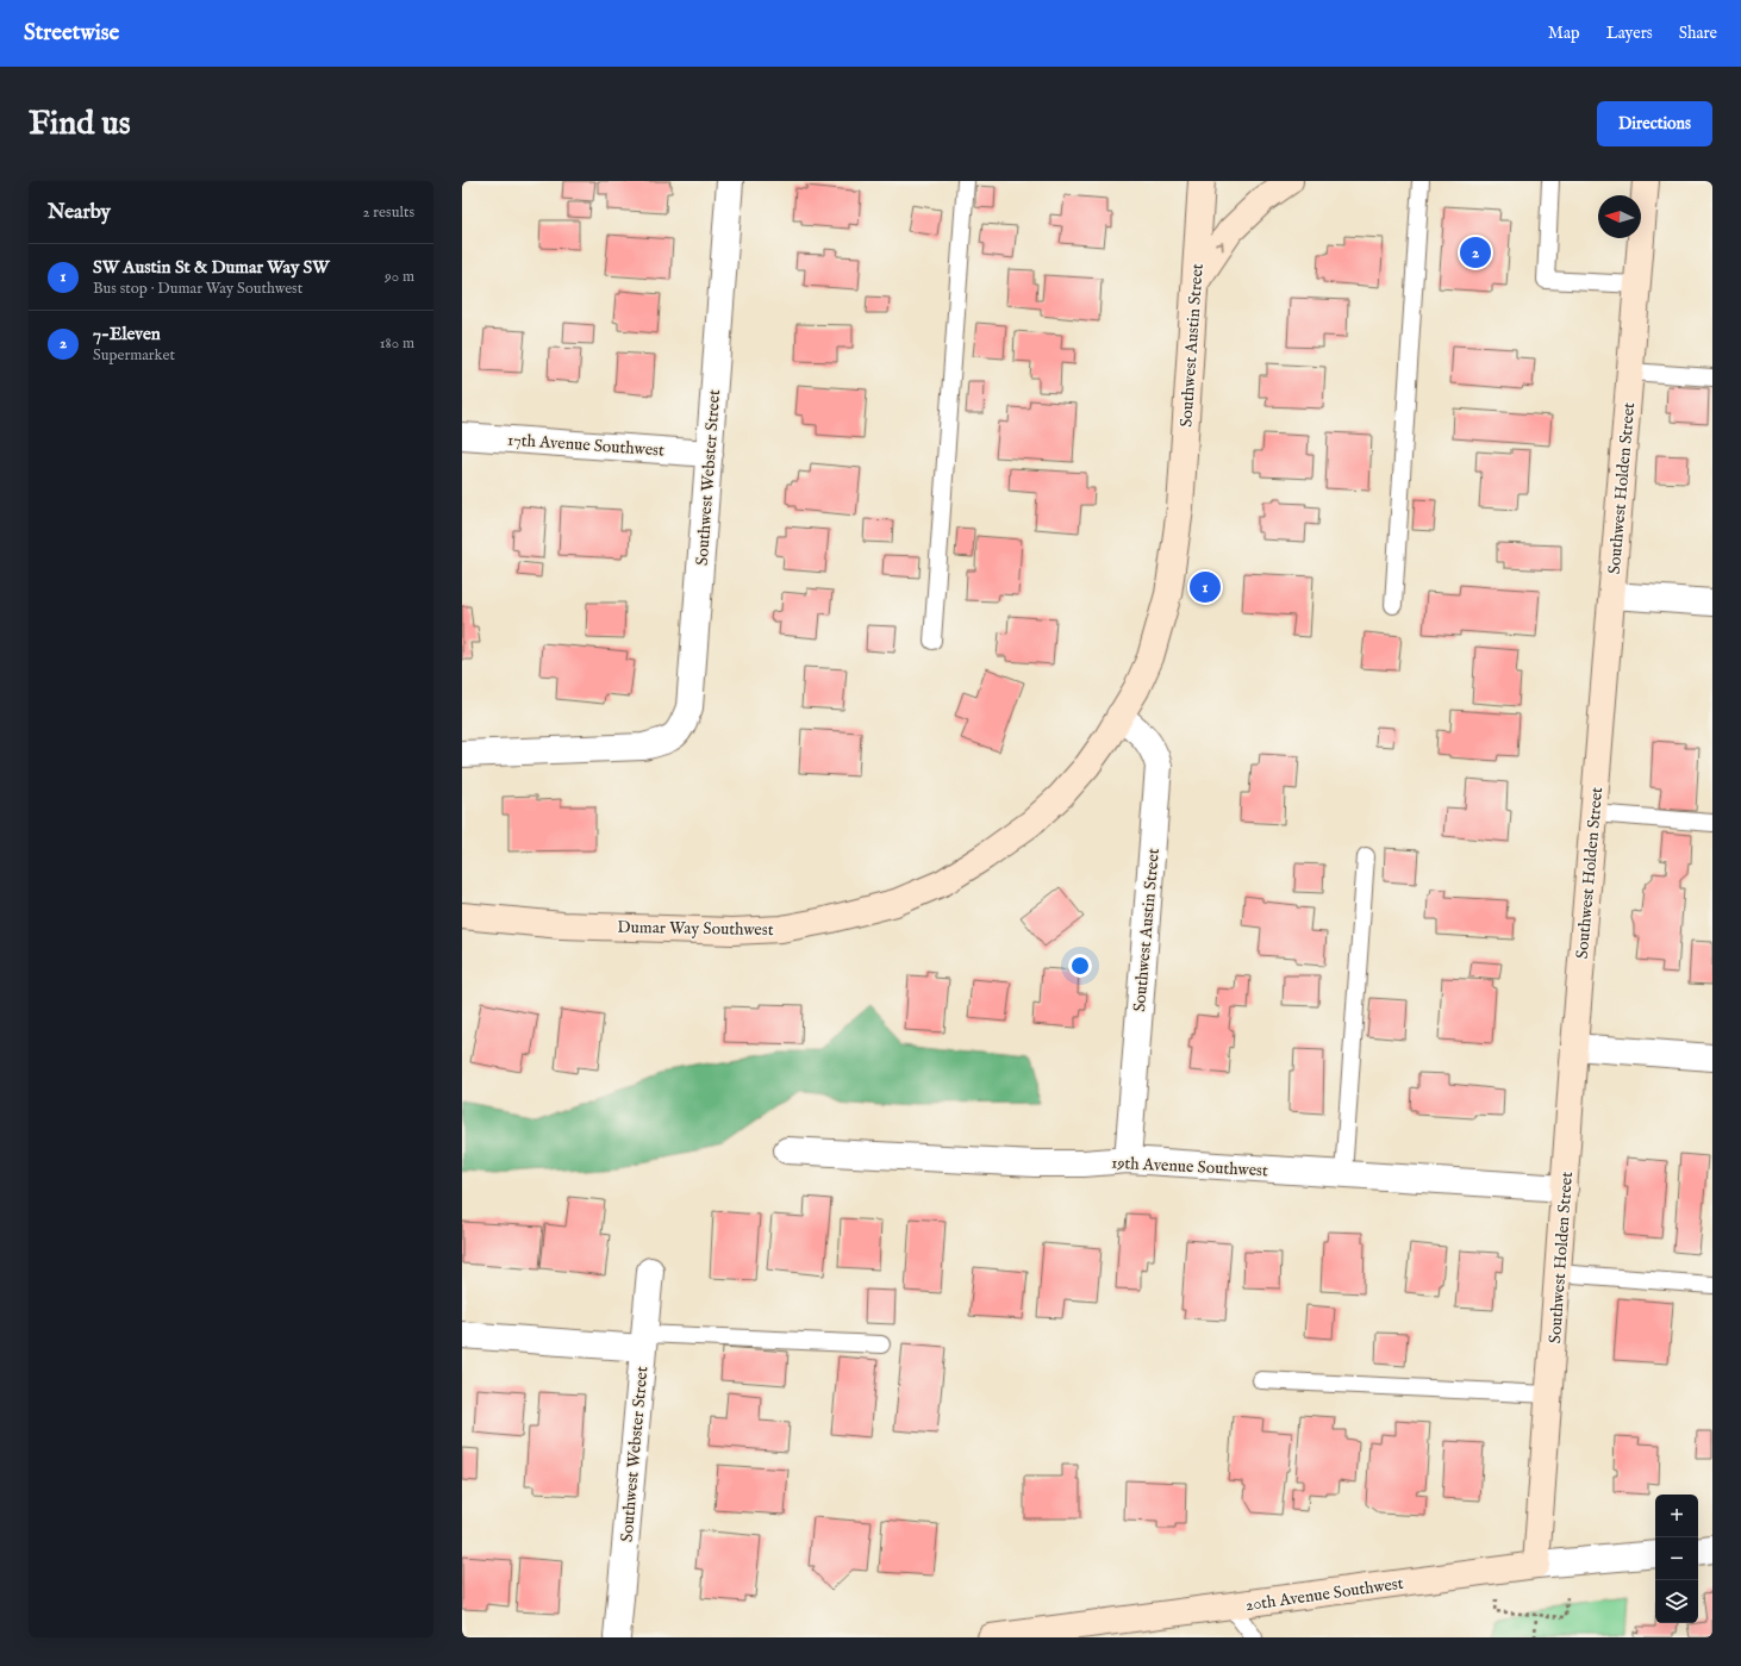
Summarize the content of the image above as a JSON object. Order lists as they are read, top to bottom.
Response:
{
  "streets": {
    "street": [
      "Southwest Austin Street",
      "17th Avenue Southwest",
      "Southwest Webster Street",
      "Southwest Holden Street",
      "Dumar Way Southwest",
      "19th Avenue Southwest",
      "20th Avenue Southwest"
    ]
  },
  "crossings": [
    ["Southwest Austin Street", "Dumar Way Southwest"],
    ["Southwest Austin Street", "19th Avenue Southwest"],
    ["17th Avenue Southwest", "Southwest Webster Street"],
    ["Southwest Holden Street", "19th Avenue Southwest"],
    ["Southwest Holden Street", "20th Avenue Southwest"]
  ],
  "north": "left",
  "page": {
    "header": "Streetwise",
    "nav": ["Map", "Layers", "Share"],
    "buttons": "Directions",
    "title": "Find us",
    "heading": ["Nearby", "2 results"],
    "pins": ["2", "1"],
    "list": [
      {
        "mark": "1",
        "name": "SW Austin St & Dumar Way SW",
        "note": "Bus stop · Dumar Way Southwest",
        "value": "90 m"
      },
      {
        "mark": "2",
        "name": "7-Eleven",
        "note": "Supermarket",
        "value": "180 m"
      }
    ],
    "map_buttons": ["+", "−"]
  }
}
